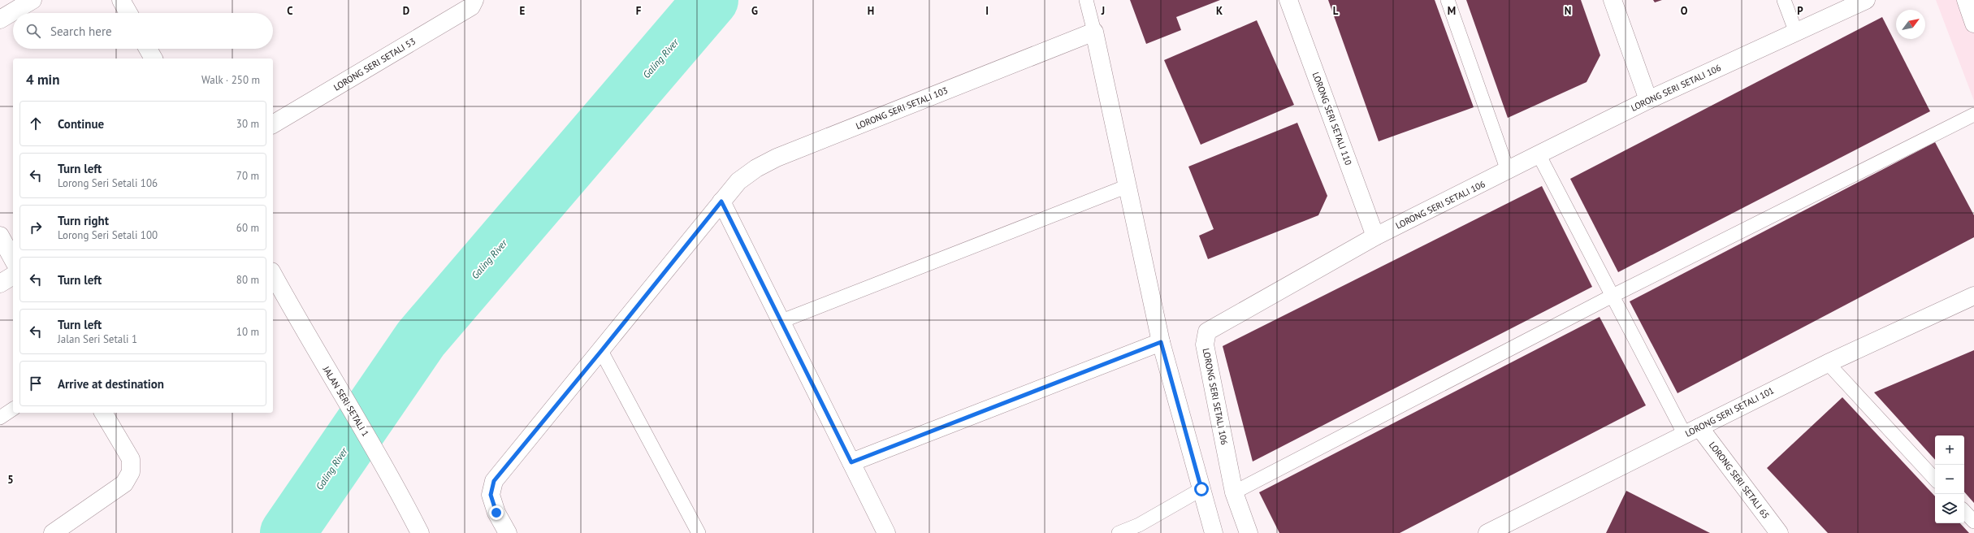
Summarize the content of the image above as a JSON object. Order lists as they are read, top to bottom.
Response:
{
  "streets": {
    "street": [
      "LORONG SERI SETALI 53",
      "LORONG SERI SETALI 106",
      "LORONG SERI SETALI 103",
      "LORONG SERI SETALI 110",
      "JALAN SERI SETALI 1",
      "LORONG SERI SETALI 101",
      "LORONG SERI SETALI 65"
    ]
  },
  "crossings": [
    ["LORONG SERI SETALI 106", "LORONG SERI SETALI 110"],
    ["LORONG SERI SETALI 101", "LORONG SERI SETALI 65"]
  ],
  "water": ["Galing River"],
  "north": "top right",
  "page": {
    "search": "Search here",
    "heading": ["4 min", "Walk · 250 m"],
    "list": [
      ["Continue", "30 m"],
      ["Turn left", "Lorong Seri Setali 106", "70 m"],
      ["Turn right", "Lorong Seri Setali 100", "60 m"],
      ["Turn left", "80 m"],
      ["Turn left", "Jalan Seri Setali 1", "10 m"],
      "Arrive at destination"
    ],
    "map_buttons": ["+", "−"]
  },
  "grid": {
    "columns": [
      "C",
      "D",
      "E",
      "F",
      "G",
      "H",
      "I",
      "J",
      "K",
      "L",
      "M",
      "N",
      "O",
      "P"
    ],
    "rows": ["5"]
  }
}
